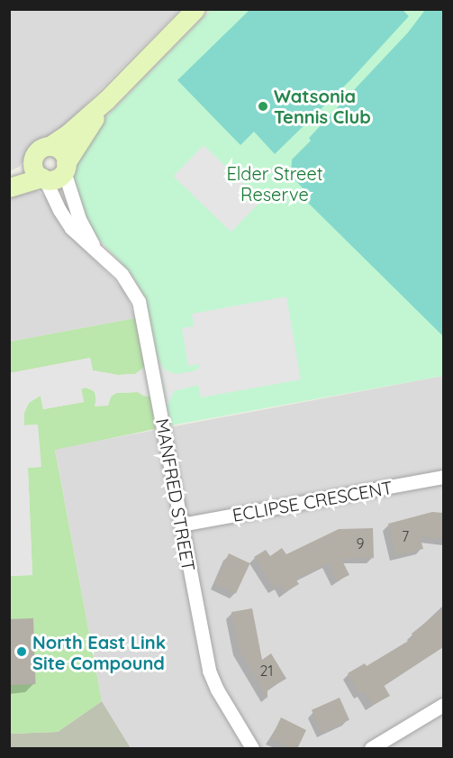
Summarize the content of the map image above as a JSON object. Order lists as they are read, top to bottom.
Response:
{
  "streets": {
    "street": ["MANFRED STREET", "ECLIPSE CRESCENT"]
  },
  "crossings": [
    ["MANFRED STREET", "ECLIPSE CRESCENT"]
  ],
  "parks": ["Elder Street Reserve"],
  "places": ["Watsonia Tennis Club", "North East Link Site Compound"],
  "house_numbers": ["7", "9", "21"]
}
